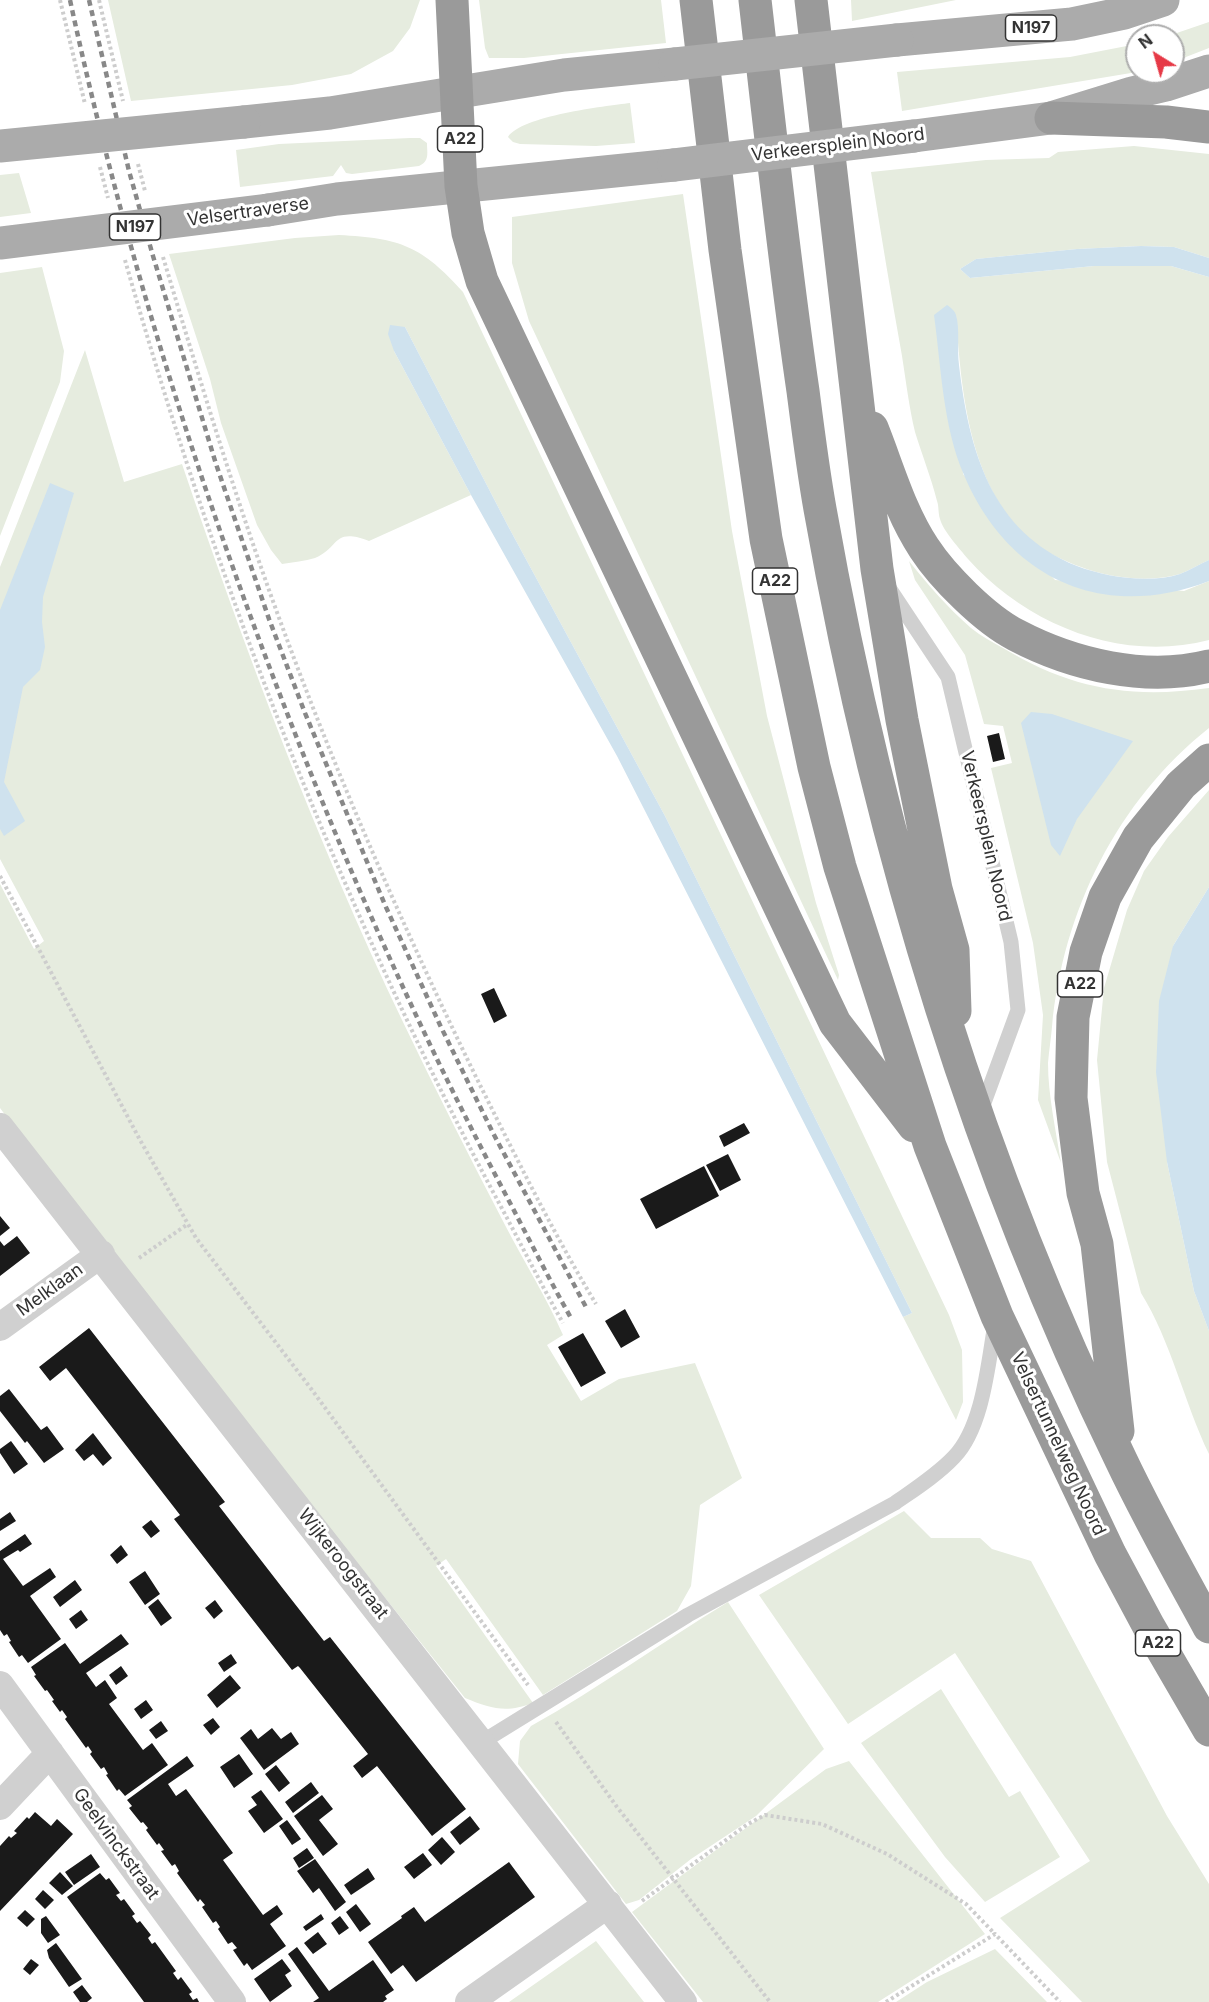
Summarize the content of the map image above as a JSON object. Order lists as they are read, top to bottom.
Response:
{
  "streets": {
    "highway": ["A22", "Velsertunnelweg Noord"],
    "main road": ["N197", "Verkeersplein Noord", "Velsertraverse"],
    "street": ["Melklaan", "Wijkeroogstraat", "Geelvinckstraat"]
  },
  "crossings": [
    ["N197", "A22"],
    ["A22", "Verkeersplein Noord"],
    ["A22", "Velsertraverse"],
    ["A22", "Velsertunnelweg Noord"],
    ["Verkeersplein Noord", "Velsertraverse"],
    ["Melklaan", "Wijkeroogstraat"]
  ],
  "north": "top left"
}
